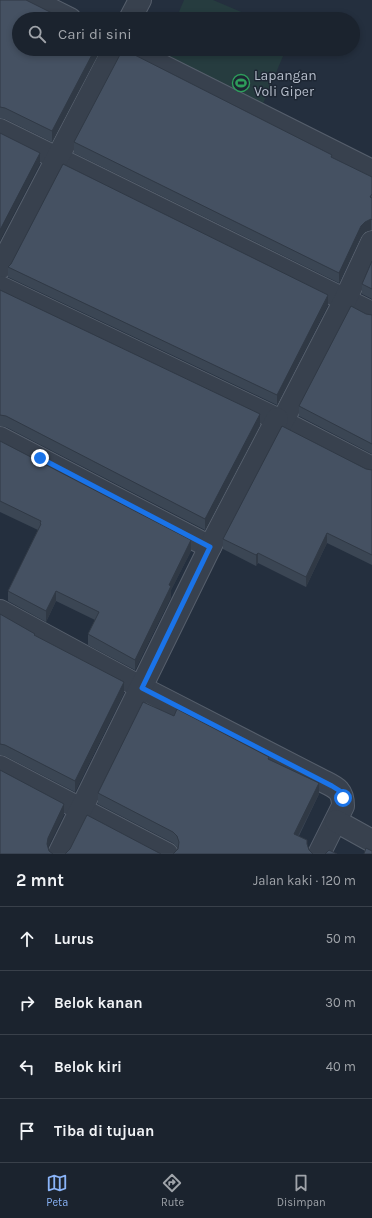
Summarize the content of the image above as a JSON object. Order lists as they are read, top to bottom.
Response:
{
  "places": {
    "sports": ["Lapangan Voli Giper"]
  },
  "page": {
    "search": "Cari di sini",
    "heading": ["2 mnt", "Jalan kaki · 120 m"],
    "list": [
      ["Lurus", "50 m"],
      ["Belok kanan", "30 m"],
      ["Belok kiri", "40 m"],
      "Tiba di tujuan"
    ],
    "nav": ["Peta", "Rute", "Disimpan"]
  }
}
